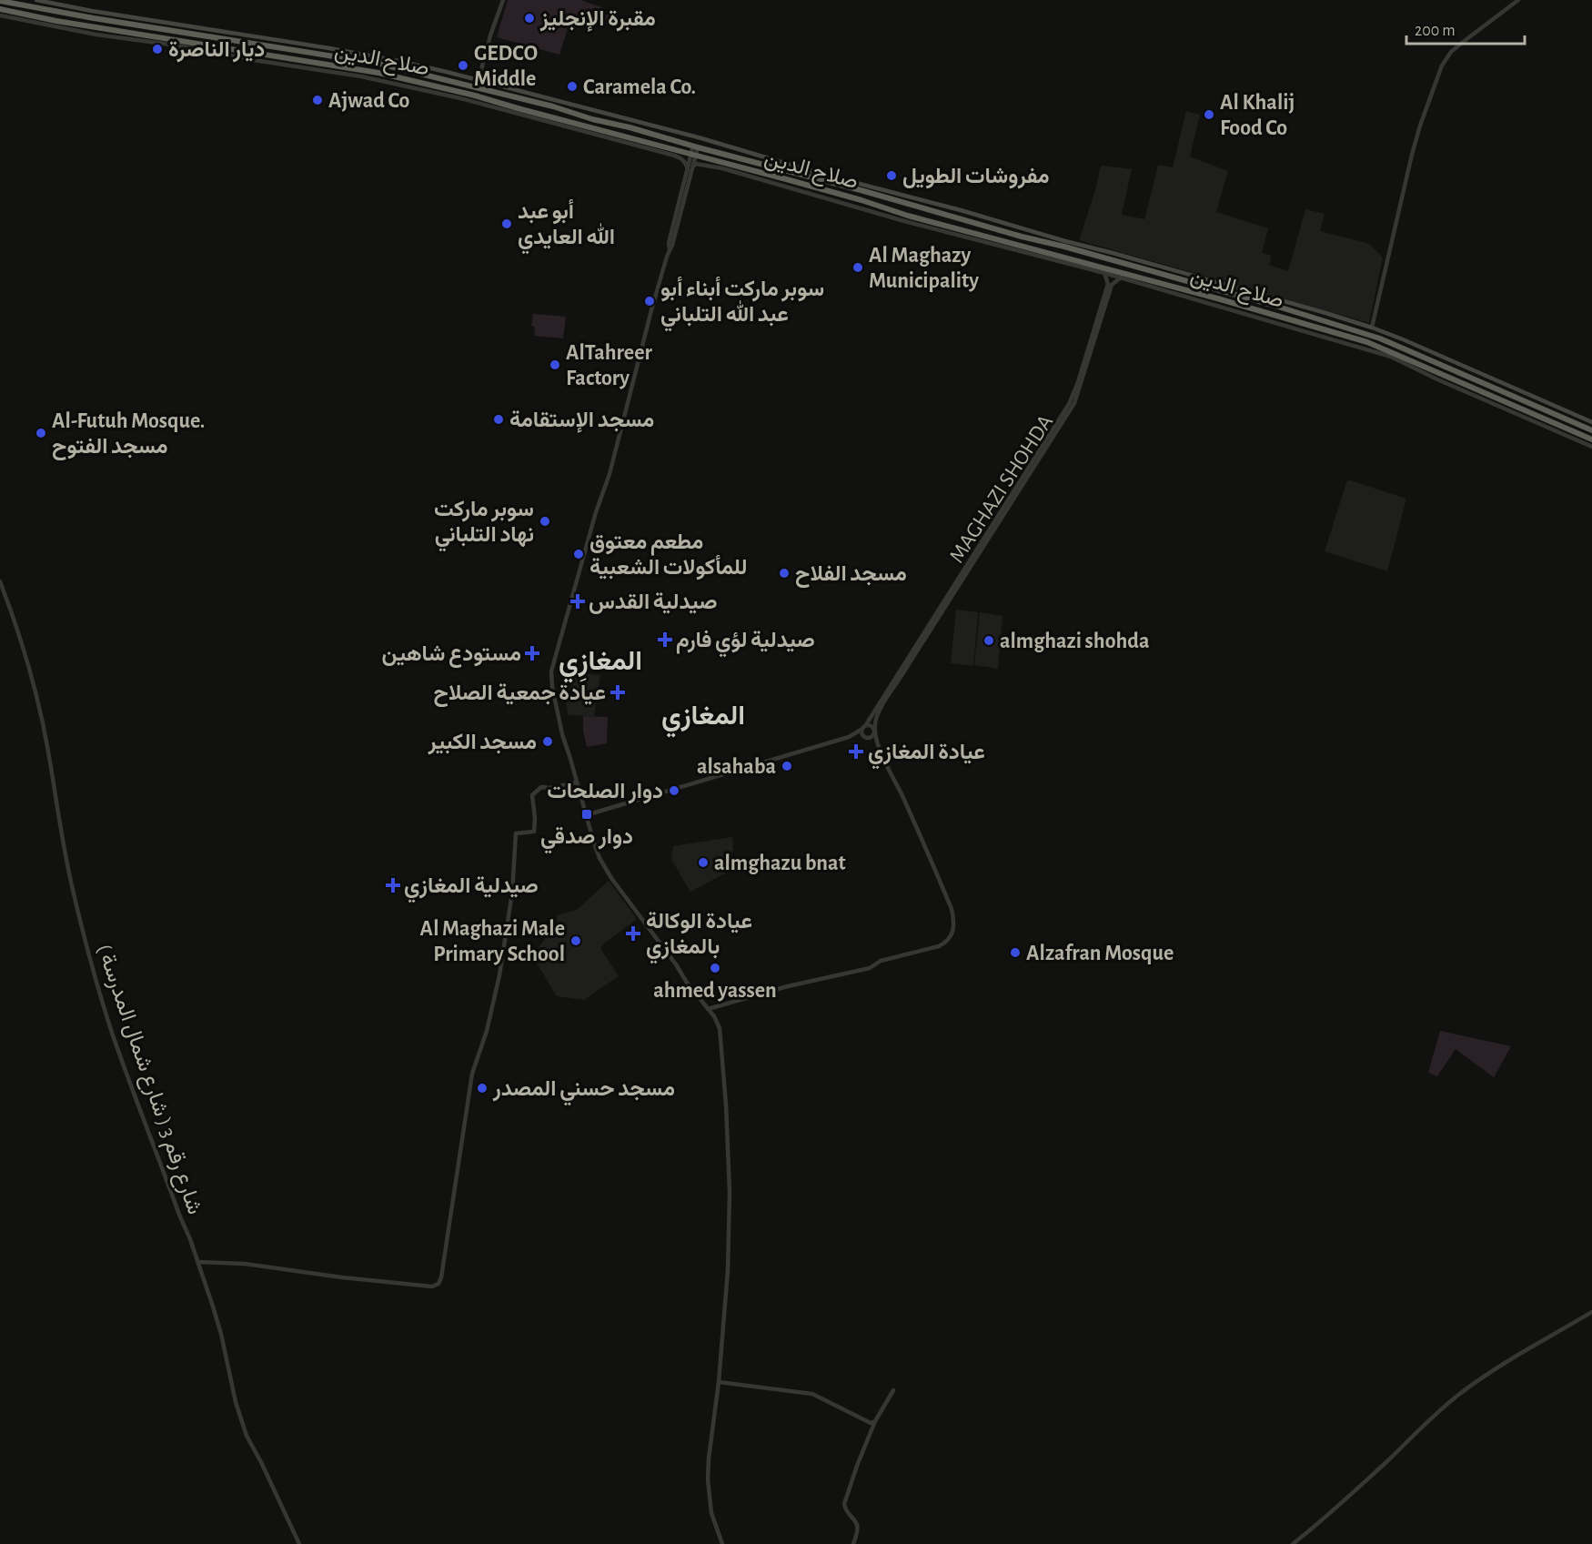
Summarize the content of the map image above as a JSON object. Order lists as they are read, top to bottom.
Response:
{
  "streets": {
    "highway": ["صلاح الدين"],
    "street": ["MAGHAZI SHOHDA", "شارع رقم 3 ( شارع شمال المدرسة )"]
  },
  "crossings": [
    ["صلاح الدين", "MAGHAZI SHOHDA"]
  ],
  "districts": ["المغازِي", "المغازي"],
  "places": {
    "other": [
      "مقبرة الإنجليز",
      "ديار الناصرة",
      "GEDCO Middle",
      "Caramela Co.",
      "Ajwad Co",
      "Al Khalij Food Co",
      "مفروشات الطويل",
      "أبو عبد الله العايدي",
      "Al Maghazy Municipality",
      "سوبر ماركت أبناء أبو عبد الله التلباني",
      "AlTahreer Factory",
      "مسجد الإستقامة",
      "Al-Futuh Mosque. مسجد الفتوح",
      "سوبر ماركت نهاد التلباني",
      "مطعم معتوق للمأكولات الشعبية",
      "مسجد الفلاح",
      "almghazi shohda",
      "مسجد الكبير",
      "alsahaba",
      "دوار الصلحات",
      "almghazu bnat",
      "Al Maghazi Male Primary School",
      "Alzafran Mosque",
      "ahmed yassen",
      "مسجد حسني المصدر"
    ],
    "health": [
      "صيدلية القدس",
      "صيدلية لؤي فارم",
      "مستودع شاهين",
      "عيادة جمعية الصلاح",
      "عيادة المغازي",
      "صيدلية المغازي",
      "عيادة الوكالة بالمغازي"
    ],
    "transit": ["دوار صدقي"]
  },
  "scale_bar": "200 m"
}
